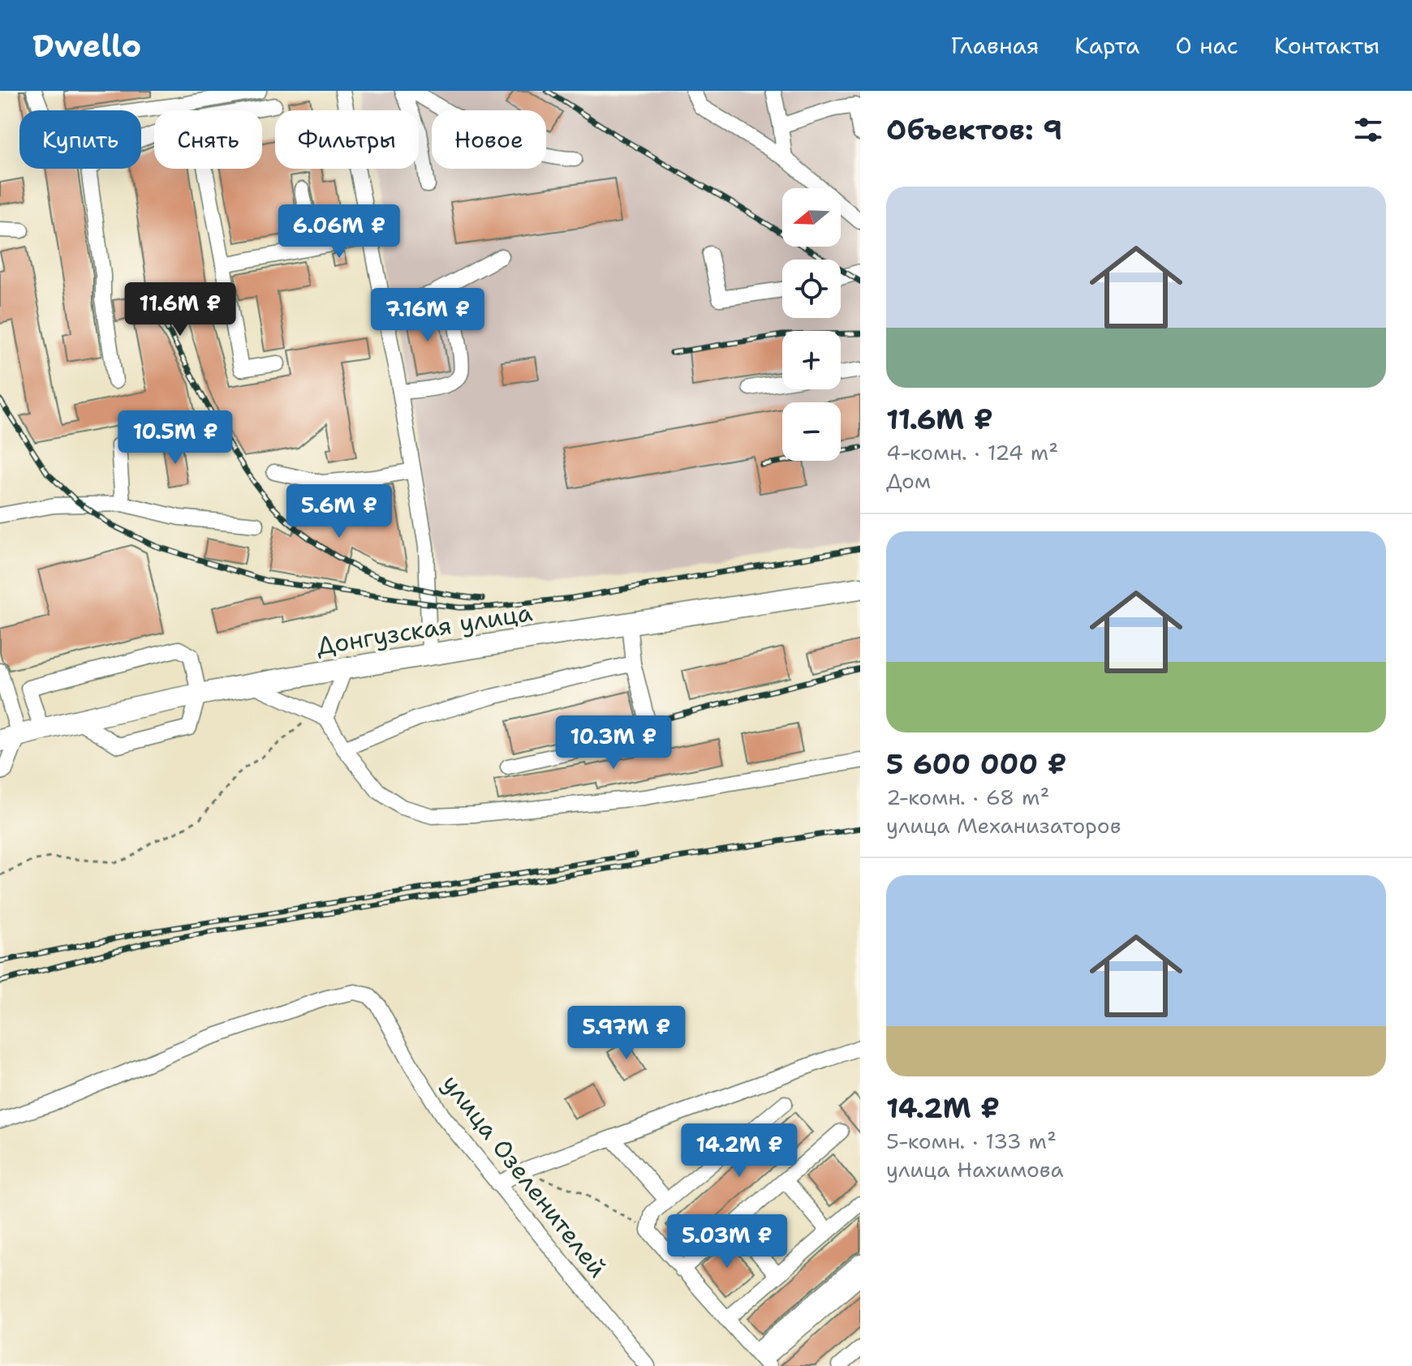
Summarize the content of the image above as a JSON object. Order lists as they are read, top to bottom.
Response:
{
  "streets": {
    "highway": ["Донгузская улица"],
    "street": ["улица Озеленителей"]
  },
  "north": "left",
  "page": {
    "header": "Dwello",
    "nav": [
      "Главная",
      "Карта",
      "О нас",
      "Контакты"
    ],
    "heading": "Объектов: 9",
    "chip": [
      "Купить",
      "Снять",
      "Фильтры",
      "Новое"
    ],
    "list": [
      {
        "name": "11.6M ₽",
        "note": "4-комн. · 124 m² · Дом"
      },
      {
        "name": "5 600 000 ₽",
        "note": "2-комн. · 68 m² · улица Механизаторов"
      },
      {
        "name": "14.2M ₽",
        "note": "5-комн. · 133 m² · улица Нахимова"
      }
    ],
    "map_buttons": ["+", "−"],
    "price": [
      "6.06M ₽",
      "11.6M ₽",
      "7.16M ₽",
      "10.5M ₽",
      "5.6M ₽",
      "10.3M ₽",
      "5.97M ₽",
      "14.2M ₽",
      "5.03M ₽"
    ]
  }
}
